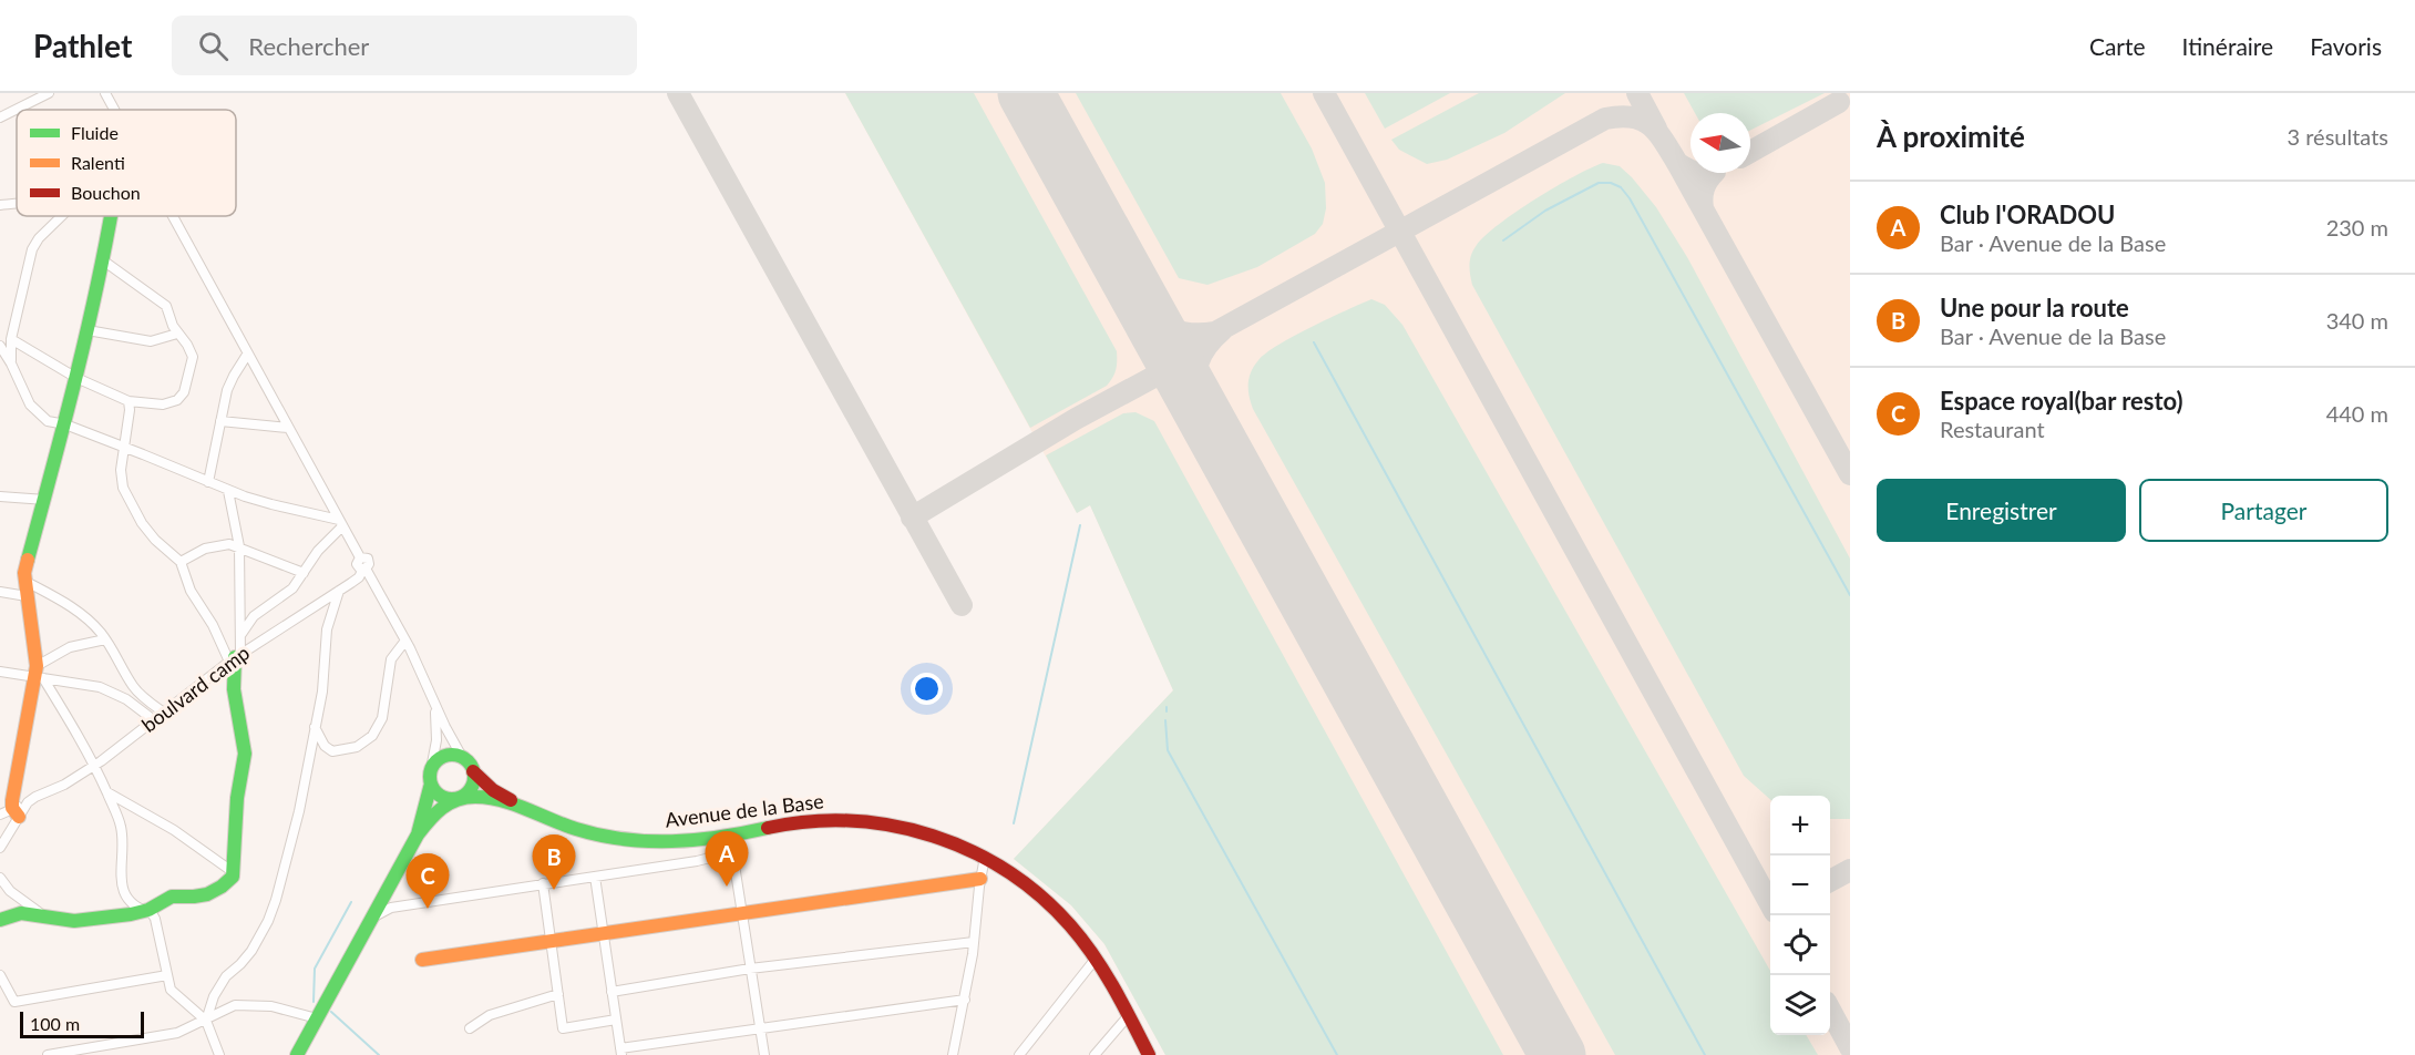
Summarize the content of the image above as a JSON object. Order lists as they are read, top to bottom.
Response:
{
  "streets": {
    "street": ["boulvard camp", "Avenue de la Base"]
  },
  "legend": ["Fluide", "Ralenti", "Bouchon"],
  "scale_bar": "100 m",
  "north": "left",
  "page": {
    "header": "Pathlet",
    "search": "Rechercher",
    "nav": ["Carte", "Itinéraire", "Favoris"],
    "heading": ["À proximité", "3 résultats"],
    "list": [
      {
        "mark": "A",
        "name": "Club l'ORADOU",
        "note": "Bar · Avenue de la Base",
        "value": "230 m"
      },
      {
        "mark": "B",
        "name": "Une pour la route",
        "note": "Bar · Avenue de la Base",
        "value": "340 m"
      },
      {
        "mark": "C",
        "name": "Espace royal(bar resto)",
        "note": "Restaurant",
        "value": "440 m"
      }
    ],
    "buttons": ["Enregistrer", "Partager"],
    "map_buttons": ["+", "−"],
    "pins": ["A", "B", "C"],
    "scale": "100 m"
  }
}
